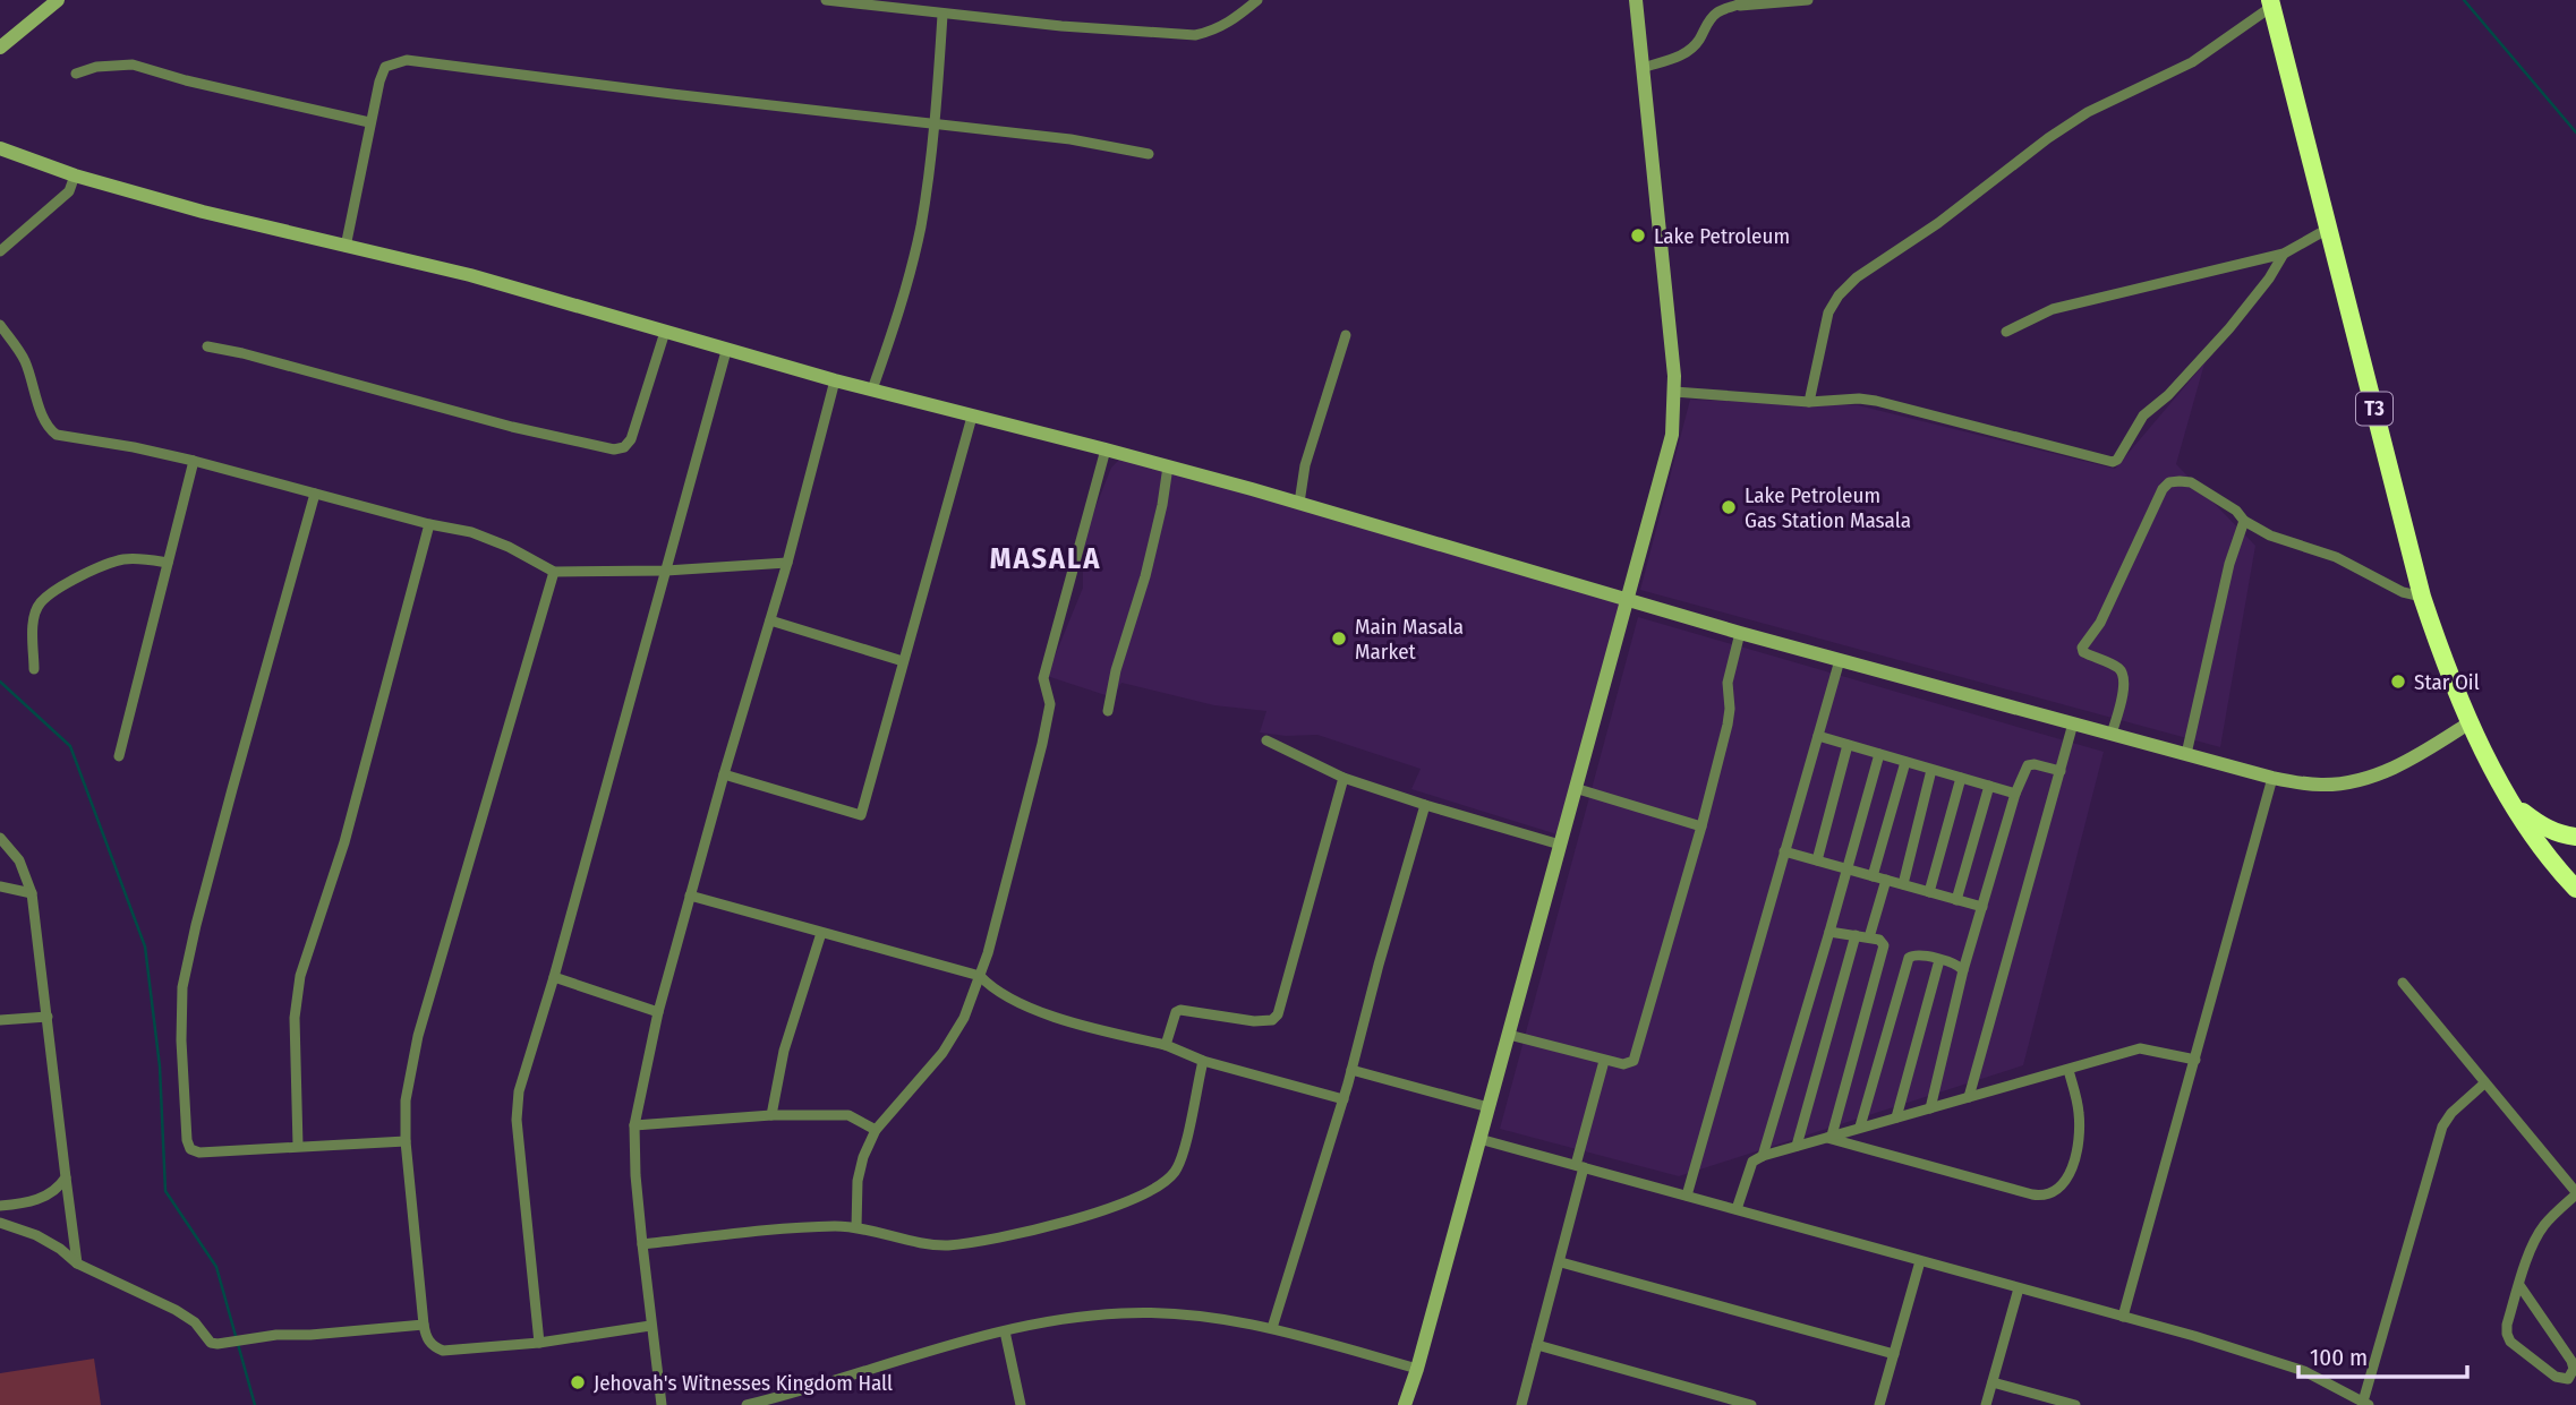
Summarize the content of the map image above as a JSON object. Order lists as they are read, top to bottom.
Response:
{
  "streets": {
    "highway": ["T3"]
  },
  "districts": ["MASALA"],
  "places": [
    "Lake Petroleum",
    "Lake Petroleum Gas Station Masala",
    "Main Masala Market",
    "Star Oil",
    "Jehovah's Witnesses Kingdom Hall"
  ],
  "scale_bar": "100 m"
}
